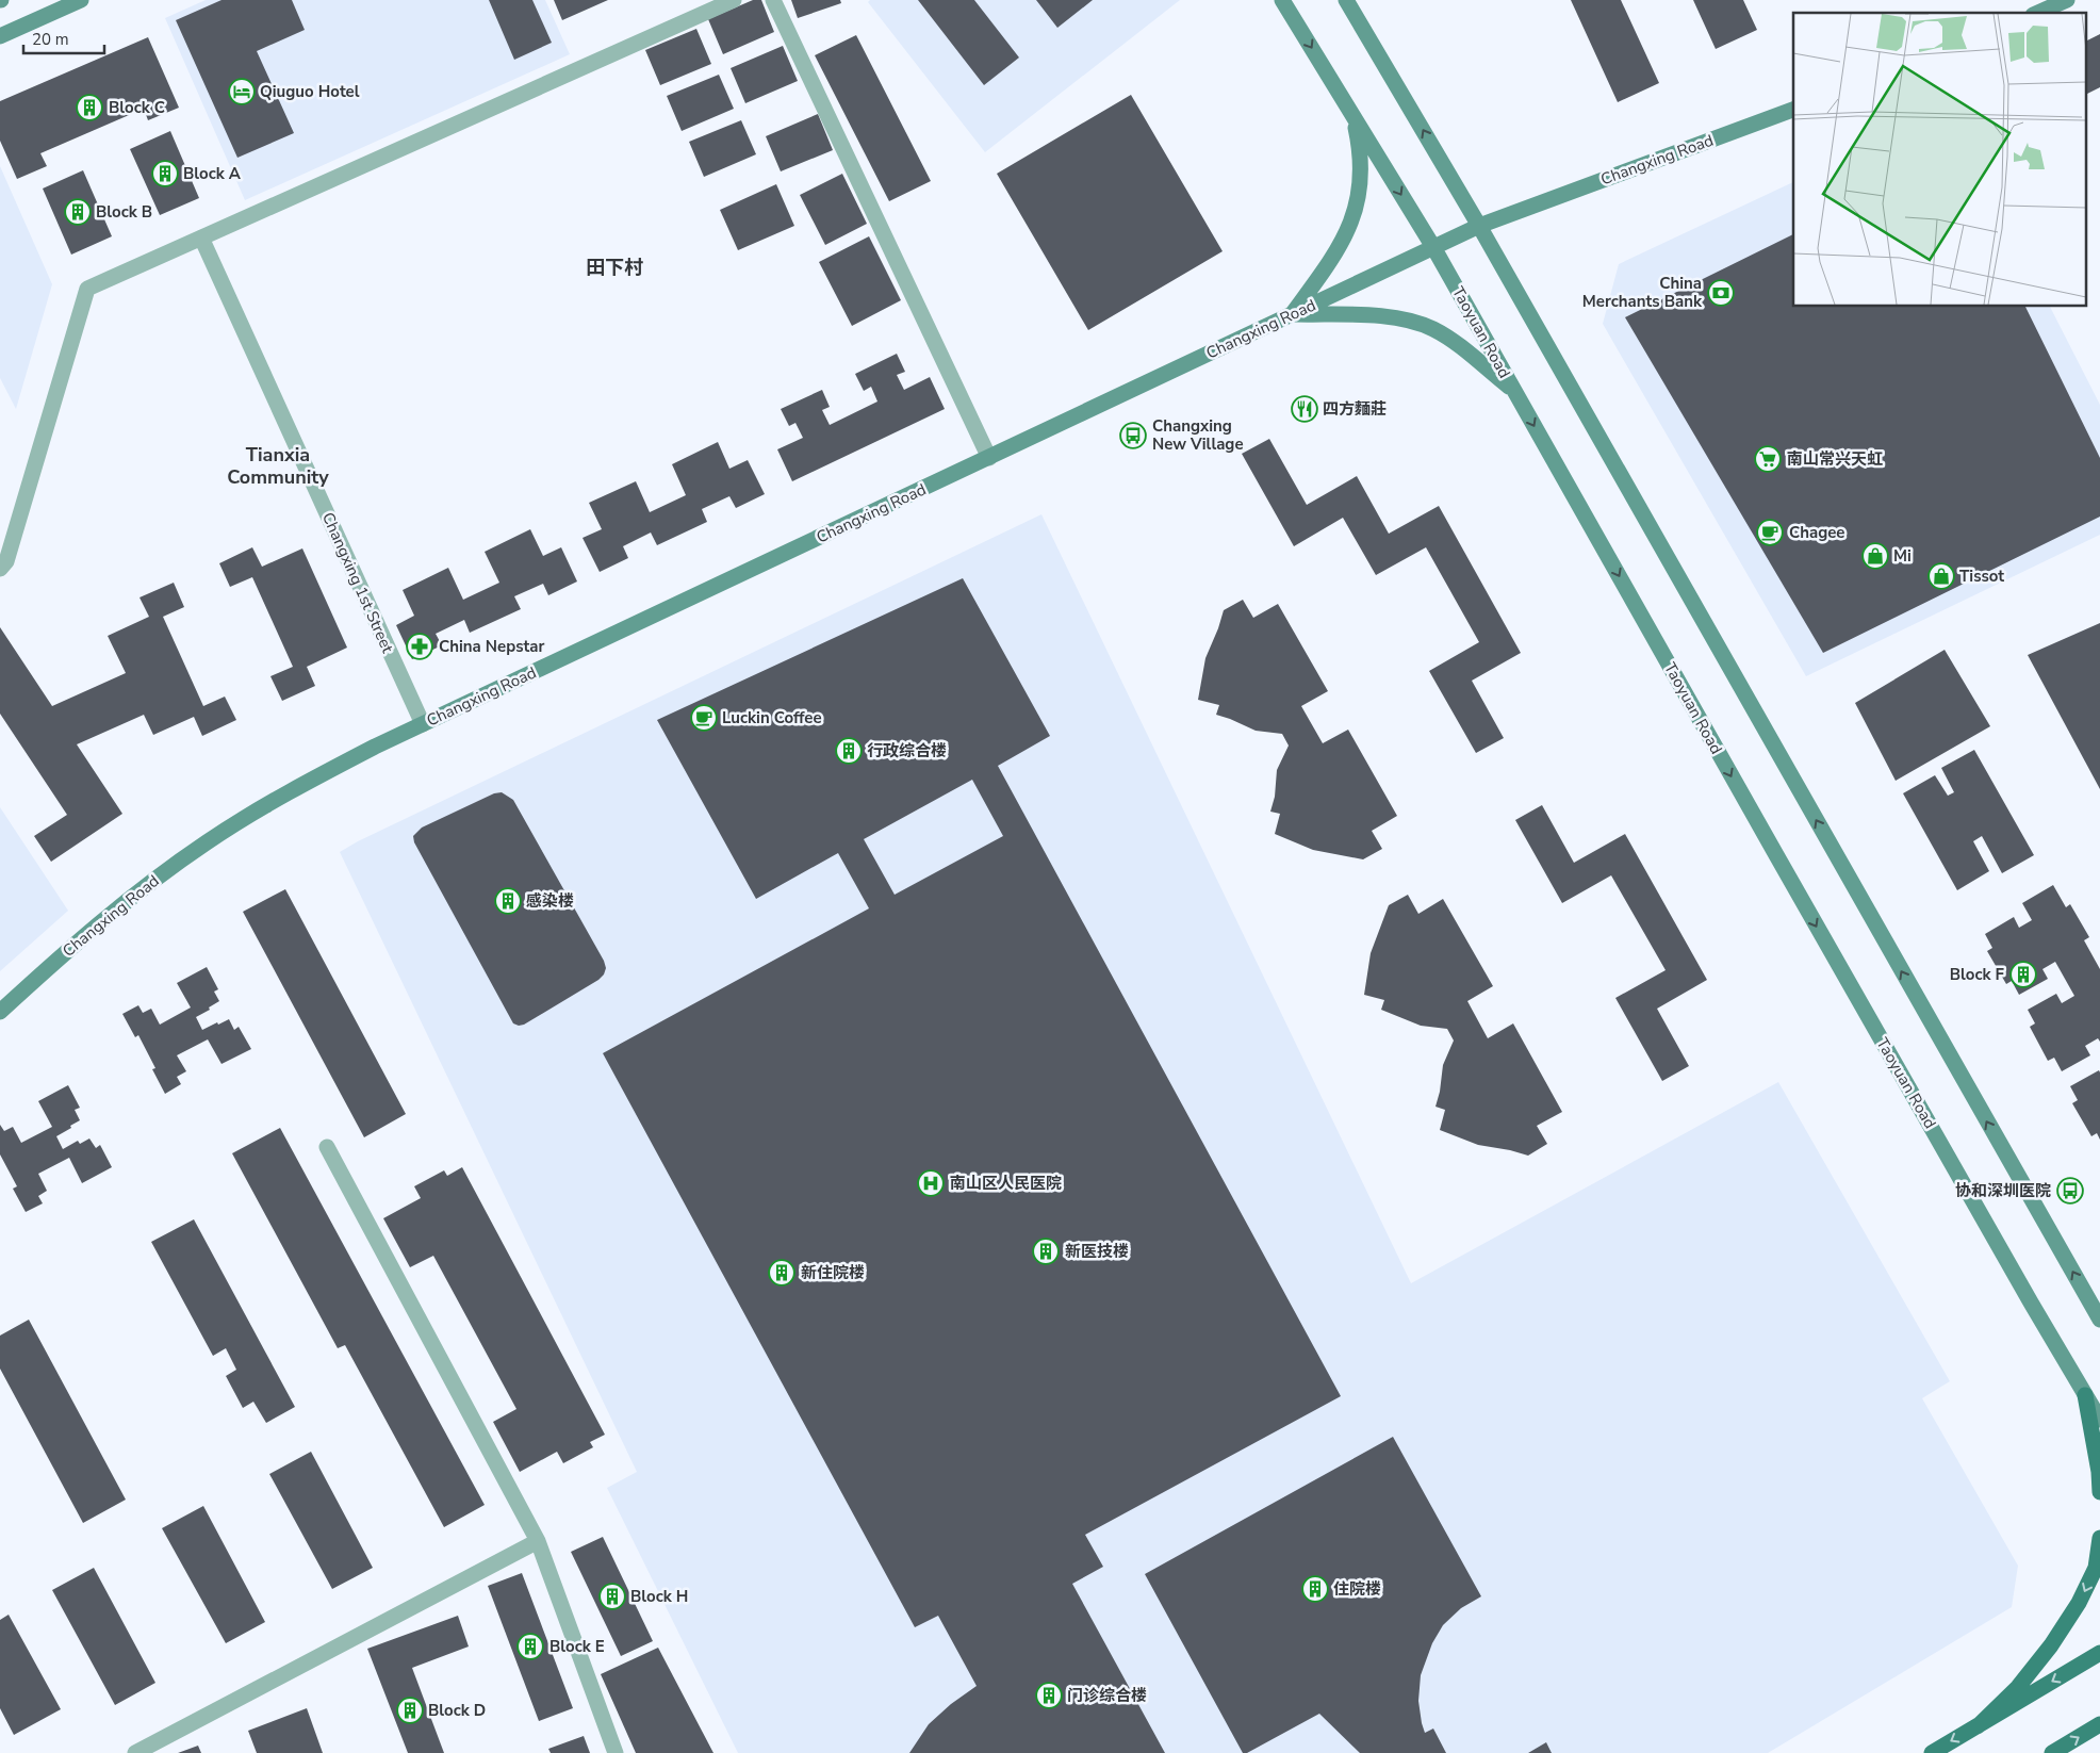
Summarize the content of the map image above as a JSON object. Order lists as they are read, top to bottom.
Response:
{
  "streets": {
    "main road": ["Changxing Road", "Taoyuan Road"],
    "street": ["Changxing 1st Street"]
  },
  "crossings": [
    ["Changxing Road", "Taoyuan Road"],
    ["Changxing Road", "Changxing 1st Street"]
  ],
  "districts": ["田下村", "Tianxia Community"],
  "places": {
    "hotel": ["Qiuguo Hotel"],
    "building": [
      "Block C",
      "Block A",
      "Block B",
      "行政综合楼",
      "感染楼",
      "Block F",
      "新医技楼",
      "新住院楼",
      "住院楼",
      "Block H",
      "Block E",
      "门诊综合楼",
      "Block D"
    ],
    "bank": ["China Merchants Bank"],
    "restaurant": ["四方麵莊"],
    "bus stop": ["Changxing New Village", "协和深圳医院"],
    "supermarket": ["南山常兴天虹"],
    "cafe": ["Chagee", "Luckin Coffee"],
    "shop": ["Mi", "Tissot"],
    "pharmacy": ["China Nepstar"],
    "hospital": ["南山区人民医院"]
  },
  "scale_bar": "20 m"
}
